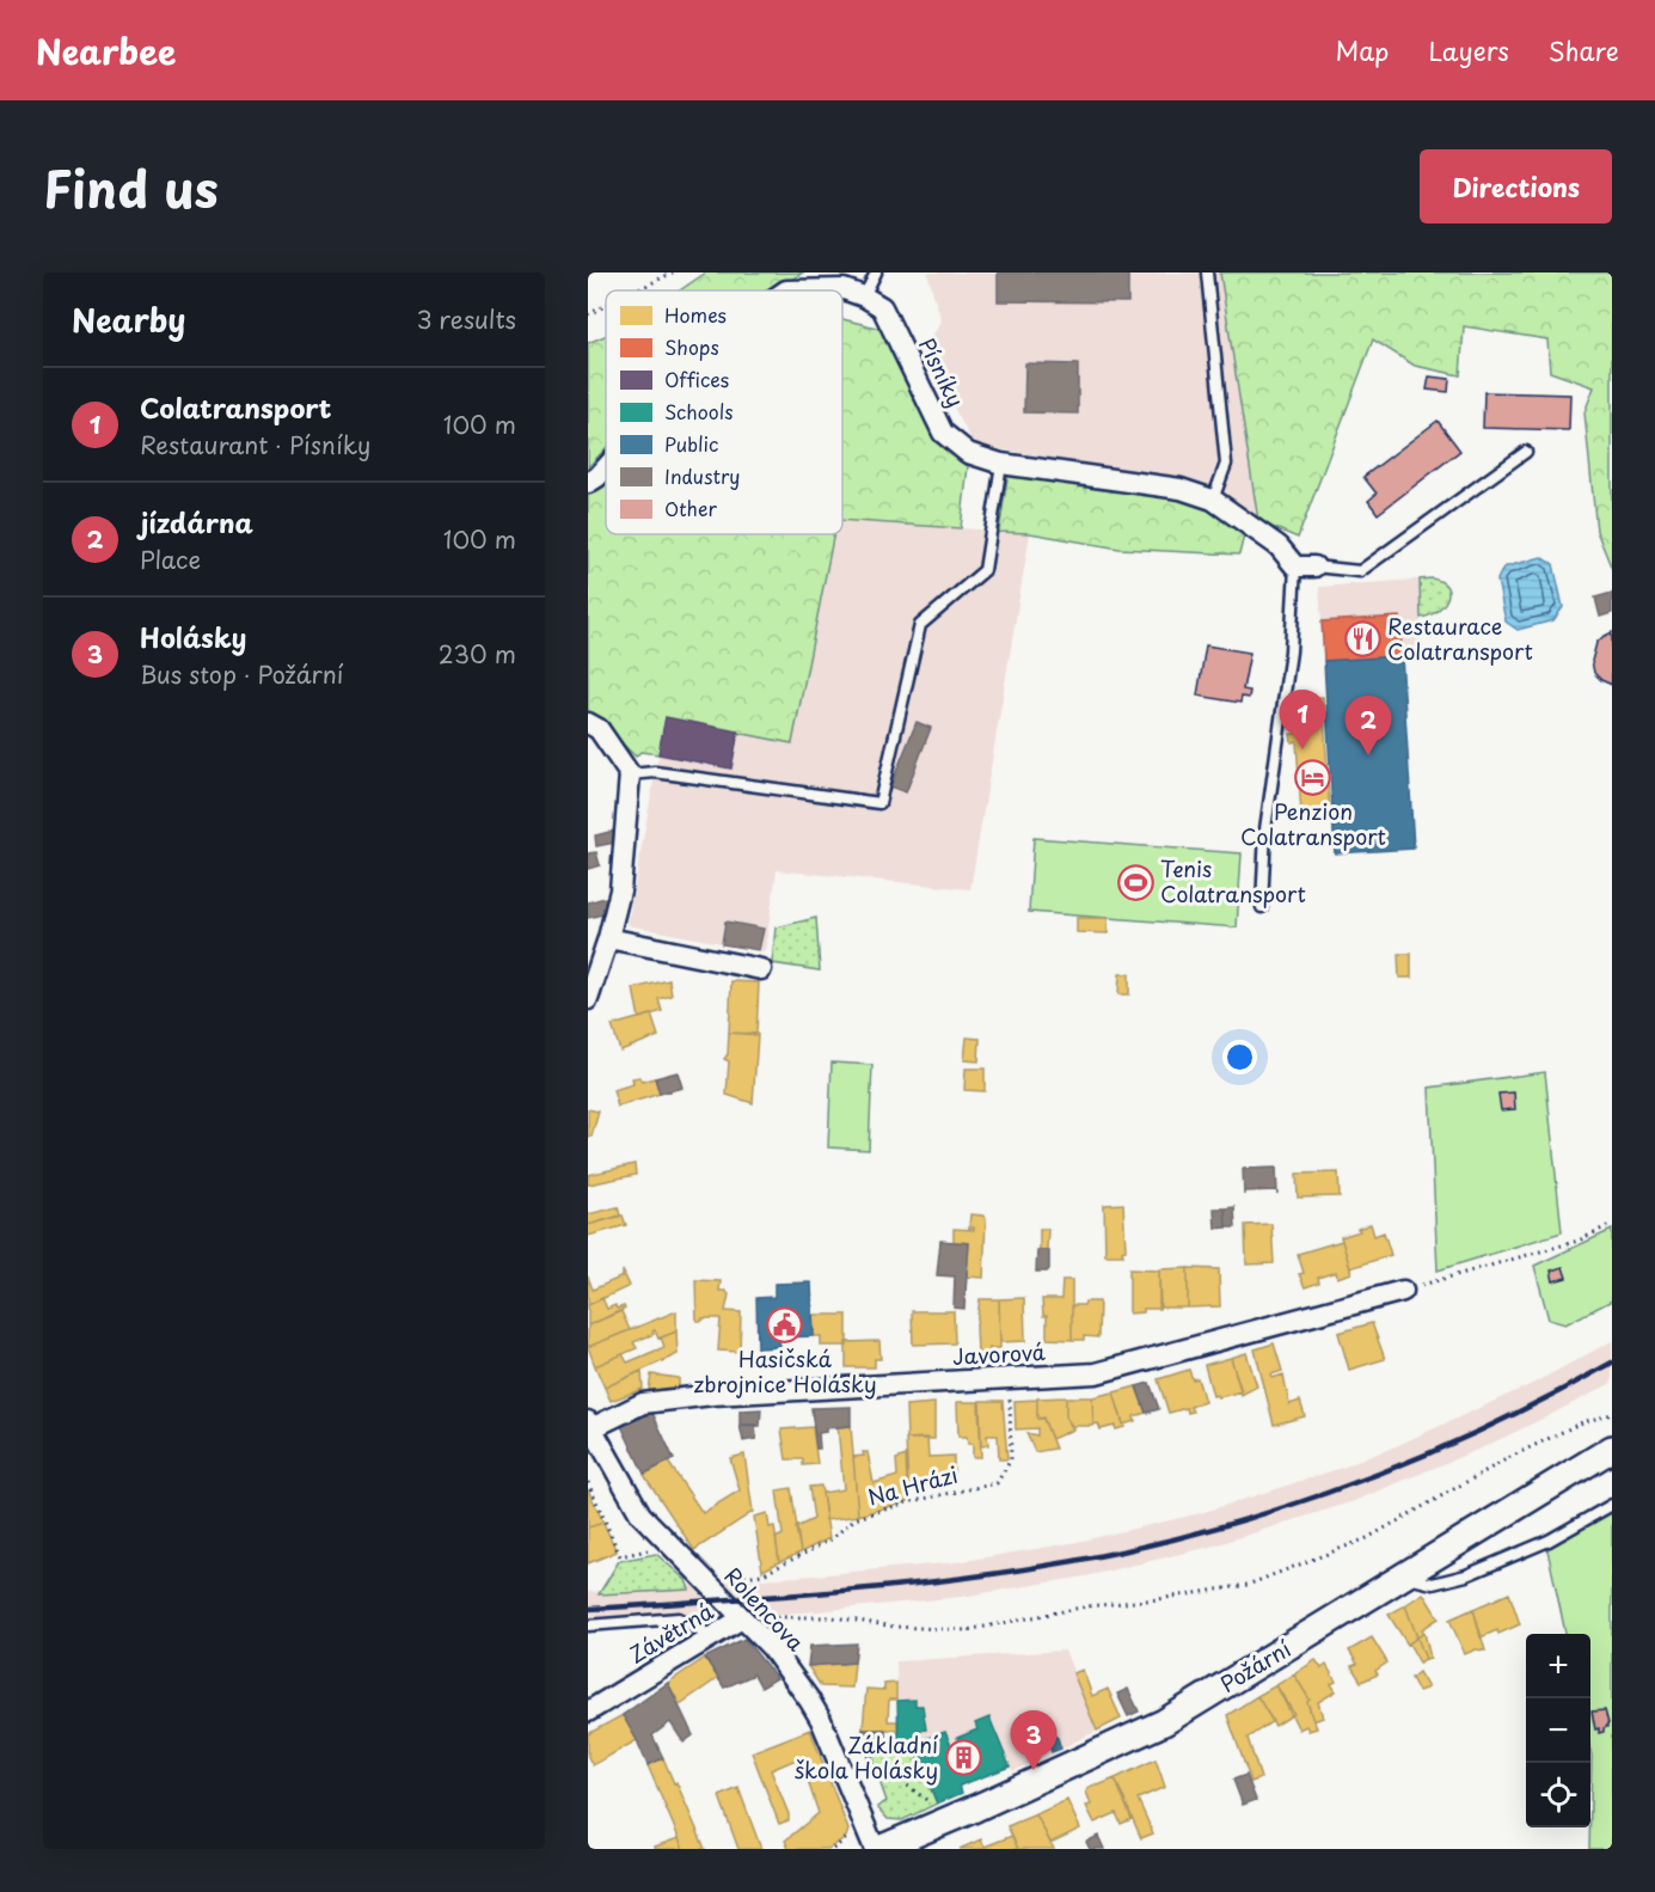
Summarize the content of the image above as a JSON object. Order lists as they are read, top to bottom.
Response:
{
  "streets": {
    "street": [
      "Písníky",
      "Javorová",
      "Rolencova",
      "Závětrná",
      "Požární"
    ],
    "path": ["Na Hrázi"]
  },
  "crossings": [
    ["Javorová", "Na Hrázi"],
    ["Javorová", "Rolencova"],
    ["Na Hrázi", "Rolencova"],
    ["Rolencova", "Závětrná"],
    ["Rolencova", "Požární"]
  ],
  "places": {
    "restaurant": ["Restaurace Colatransport"],
    "hotel": ["Penzion Colatransport"],
    "sports": ["Tenis Colatransport"],
    "public building": ["Hasičská zbrojnice Holásky"],
    "building": ["Základní škola Holásky"]
  },
  "legend": [
    "Homes",
    "Shops",
    "Offices",
    "Schools",
    "Public",
    "Industry",
    "Other"
  ],
  "page": {
    "header": "Nearbee",
    "nav": ["Map", "Layers", "Share"],
    "title": "Find us",
    "buttons": "Directions",
    "heading": ["Nearby", "3 results"],
    "list": [
      {
        "mark": "1",
        "name": "Colatransport",
        "note": "Restaurant · Písníky",
        "value": "100 m"
      },
      {
        "mark": "2",
        "name": "jízdárna",
        "note": "Place",
        "value": "100 m"
      },
      {
        "mark": "3",
        "name": "Holásky",
        "note": "Bus stop · Požární",
        "value": "230 m"
      }
    ],
    "pins": ["1", "2", "3"],
    "map_buttons": ["+", "−"]
  }
}
